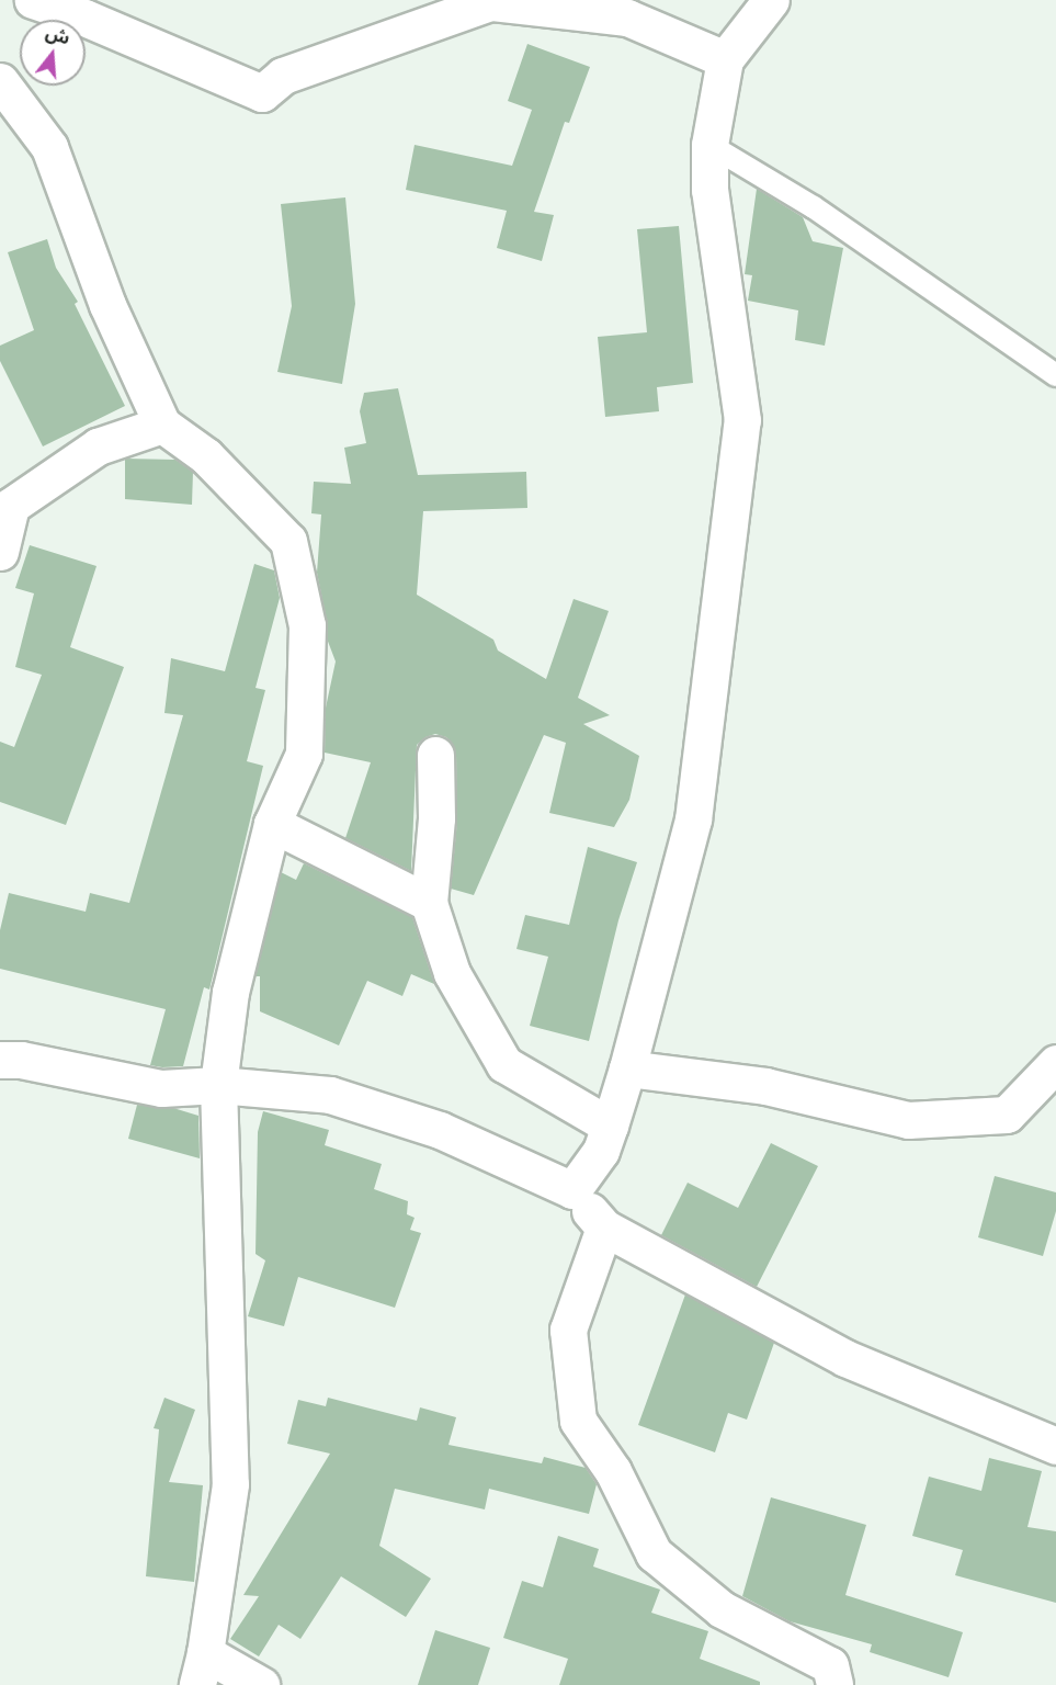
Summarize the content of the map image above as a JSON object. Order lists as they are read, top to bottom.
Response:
{
  "north": "top"
}
